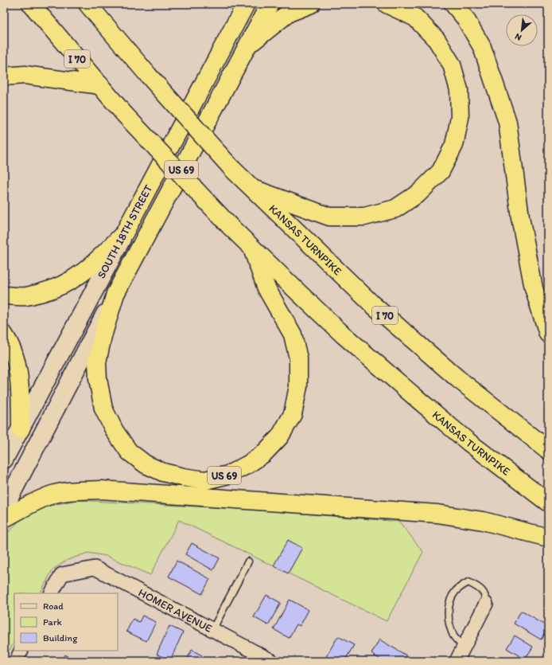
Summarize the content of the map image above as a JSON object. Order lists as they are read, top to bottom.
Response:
{
  "streets": {
    "highway": [
      "I 70",
      "US 69",
      "SOUTH 18TH STREET",
      "KANSAS TURNPIKE"
    ],
    "street": ["HOMER AVENUE"]
  },
  "crossings": [
    ["I 70", "KANSAS TURNPIKE"],
    ["US 69", "SOUTH 18TH STREET"],
    ["US 69", "KANSAS TURNPIKE"]
  ],
  "legend": ["Road", "Park", "Building"],
  "north": "bottom left"
}
